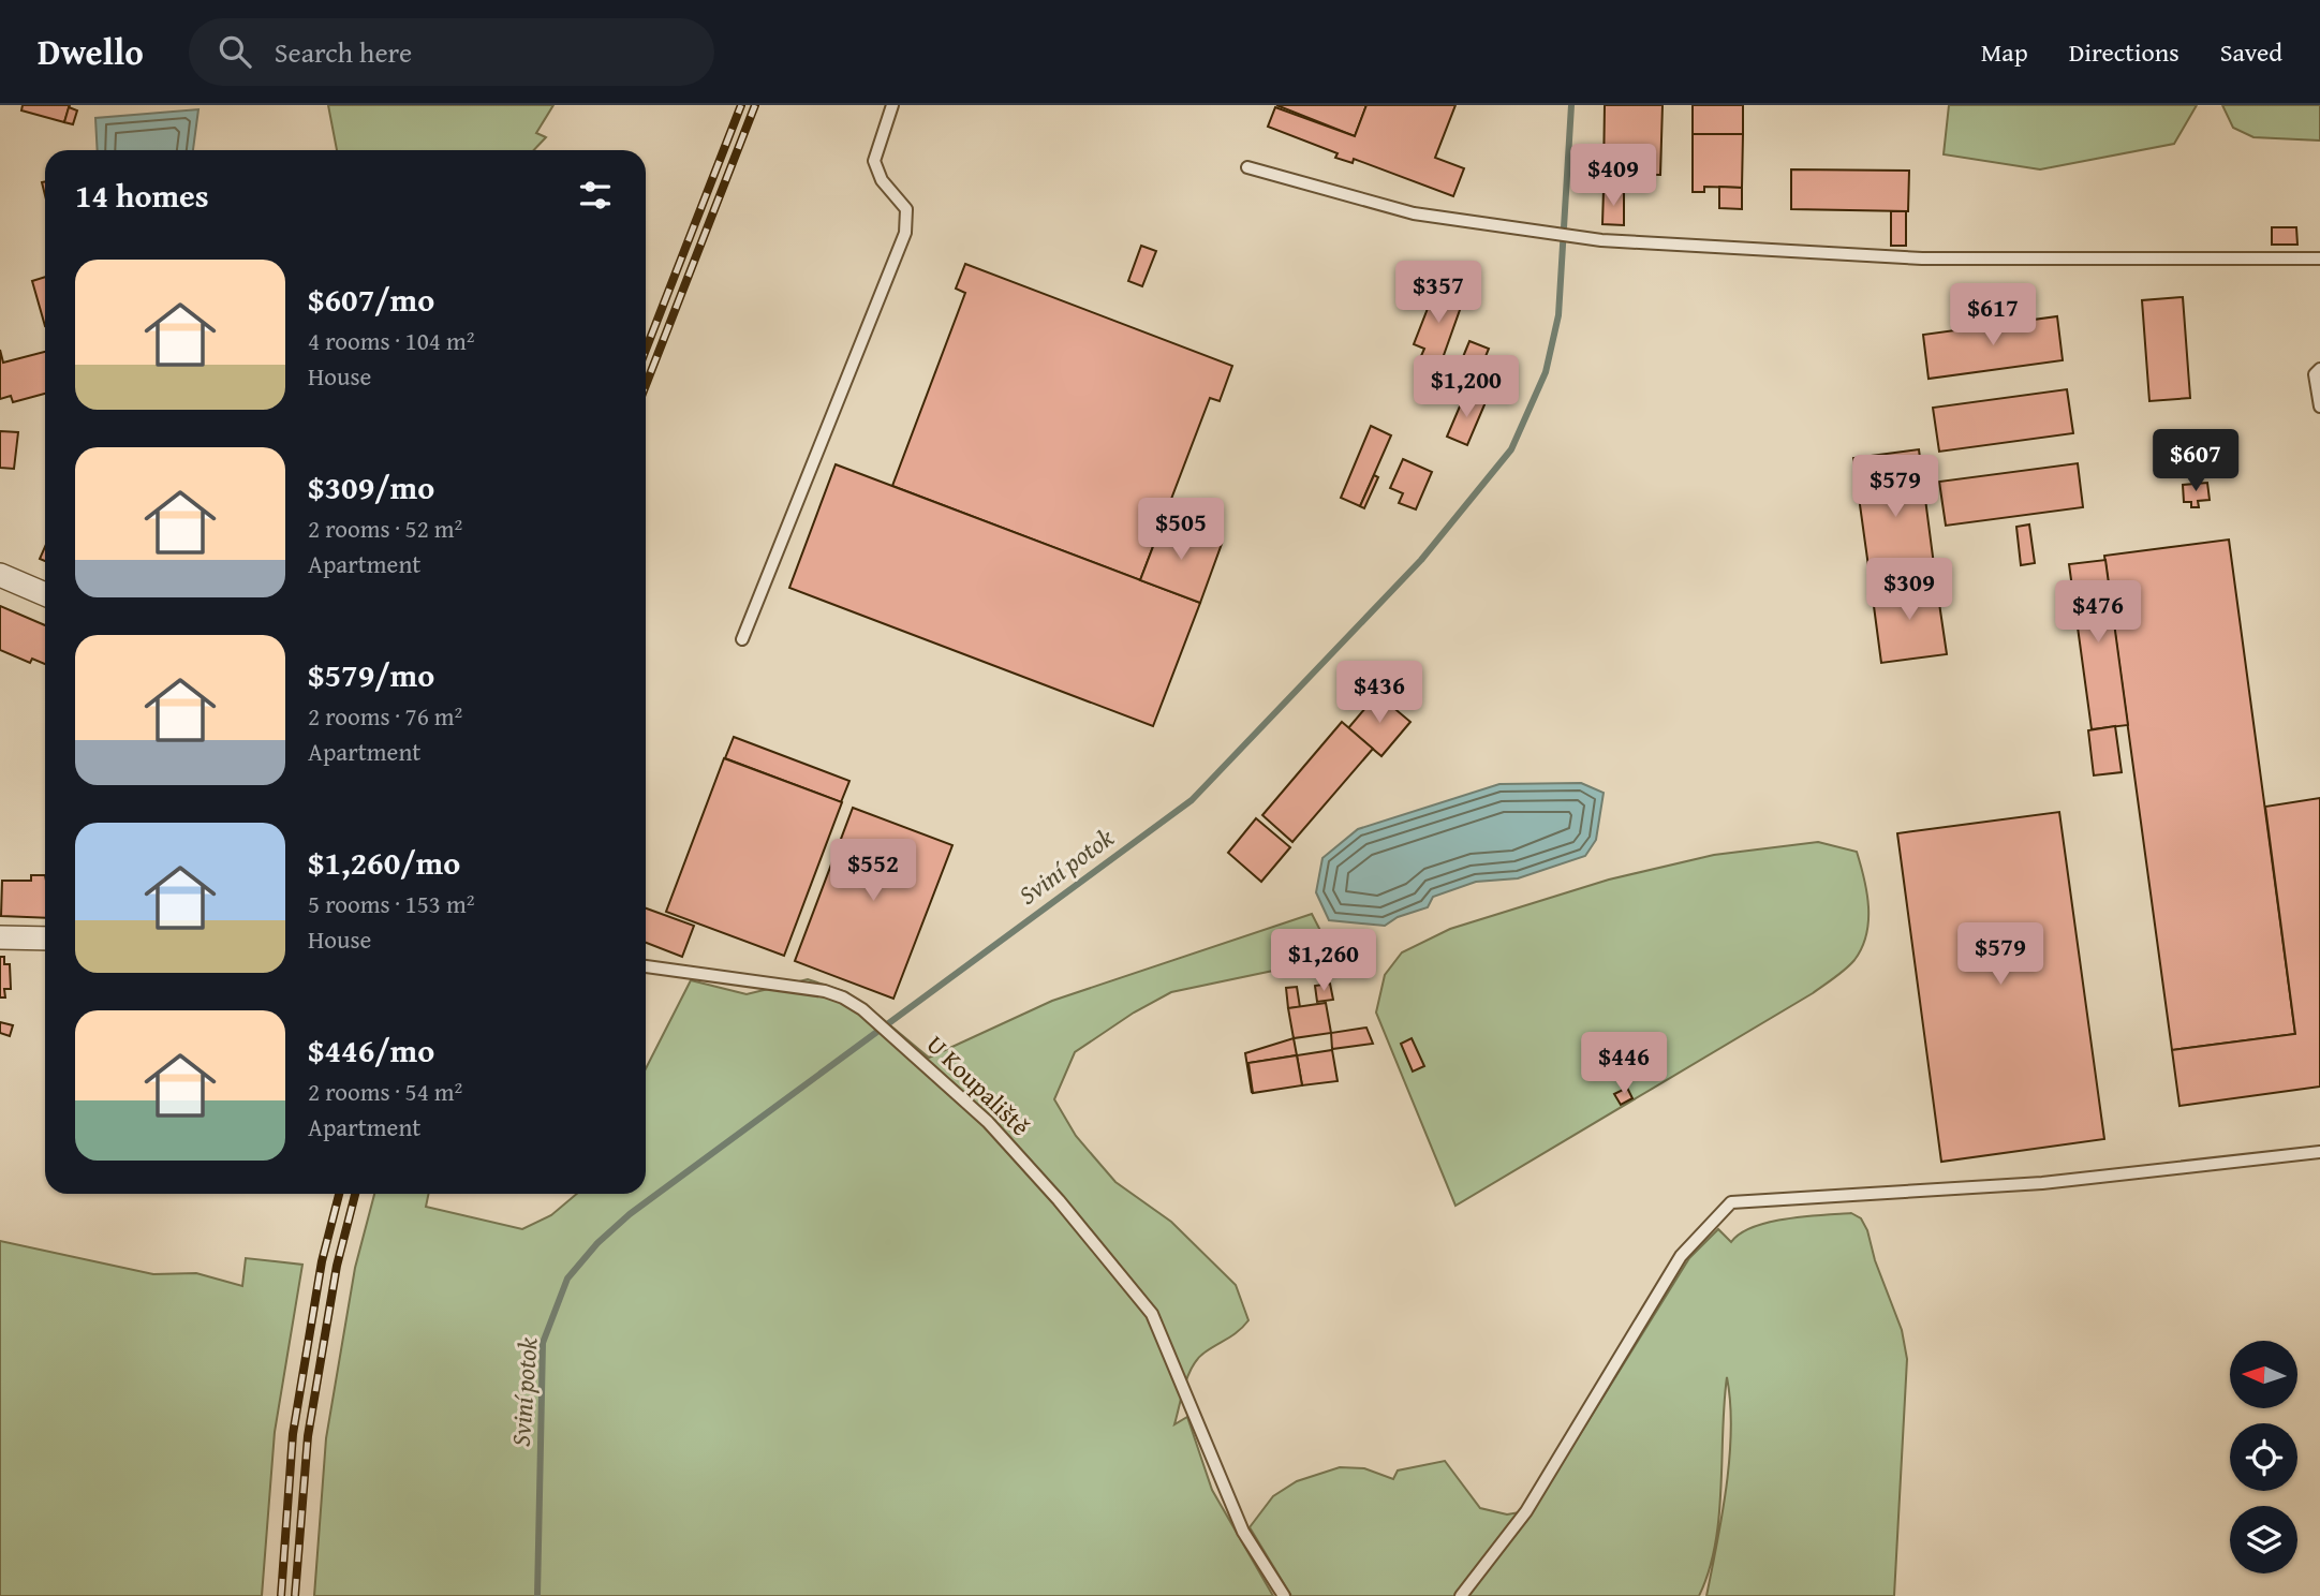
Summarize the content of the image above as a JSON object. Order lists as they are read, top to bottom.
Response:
{
  "streets": {
    "lane": ["U Koupaliště"]
  },
  "water": ["Sviní potok"],
  "north": "left",
  "page": {
    "header": "Dwello",
    "search": "Search here",
    "nav": ["Map", "Directions", "Saved"],
    "price": [
      "$409",
      "$357",
      "$617",
      "$1,200",
      "$607",
      "$579",
      "$505",
      "$309",
      "$476",
      "$436",
      "$552",
      "$579",
      "$1,260",
      "$446"
    ],
    "heading": "14 homes",
    "list": [
      {
        "name": "$607/mo",
        "note": "4 rooms · 104 m² · House"
      },
      {
        "name": "$309/mo",
        "note": "2 rooms · 52 m² · Apartment"
      },
      {
        "name": "$579/mo",
        "note": "2 rooms · 76 m² · Apartment"
      },
      {
        "name": "$1,260/mo",
        "note": "5 rooms · 153 m² · House"
      },
      {
        "name": "$446/mo",
        "note": "2 rooms · 54 m² · Apartment"
      }
    ]
  }
}
